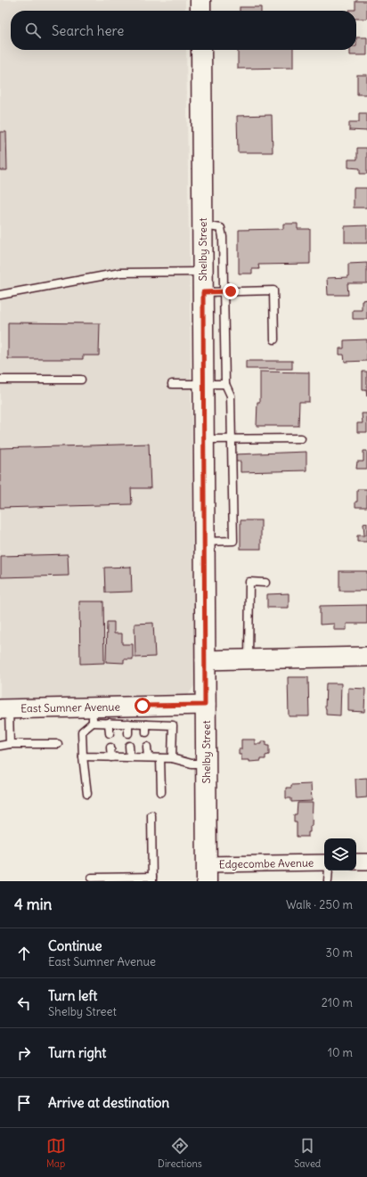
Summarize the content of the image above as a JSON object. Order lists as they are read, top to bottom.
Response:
{
  "streets": {
    "main road": ["Shelby Street"],
    "street": ["East Sumner Avenue", "Edgecombe Avenue"]
  },
  "crossings": [
    ["Shelby Street", "East Sumner Avenue"],
    ["Shelby Street", "Edgecombe Avenue"]
  ],
  "page": {
    "search": "Search here",
    "heading": ["4 min", "Walk · 250 m"],
    "list": [
      ["Continue", "East Sumner Avenue", "30 m"],
      ["Turn left", "Shelby Street", "210 m"],
      ["Turn right", "10 m"],
      "Arrive at destination"
    ],
    "nav": ["Map", "Directions", "Saved"]
  }
}
